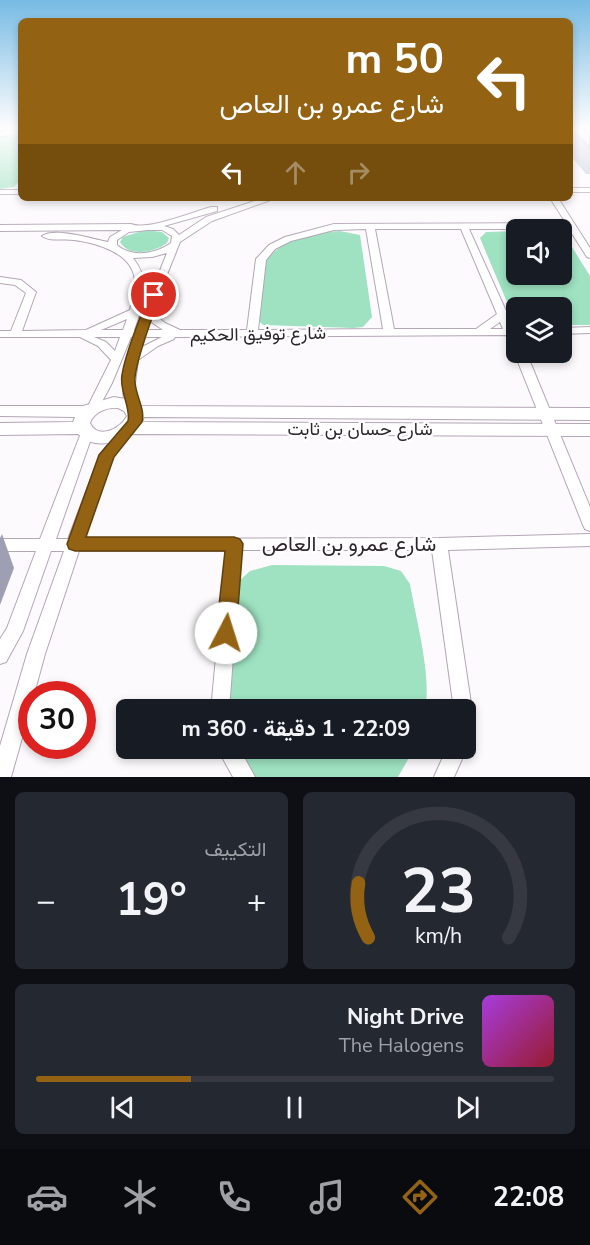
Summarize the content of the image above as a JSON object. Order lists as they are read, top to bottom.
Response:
{
  "streets": {
    "street": ["شارع توفيق الحكيم", "شارع حسان بن ثابت", "شارع عمرو بن العاص"]
  },
  "page": {
    "turn": ["50 m", "شارع عمرو بن العاص"],
    "limit": "30",
    "trip": "22:09 · 1 دقيقة · 360 m",
    "tile": "التكييف",
    "heat": ["−", "19°", "+"],
    "song": ["Night Drive", "The Halogens"],
    "tabs": "22:08",
    "gauge": ["23", "km/h"]
  }
}
